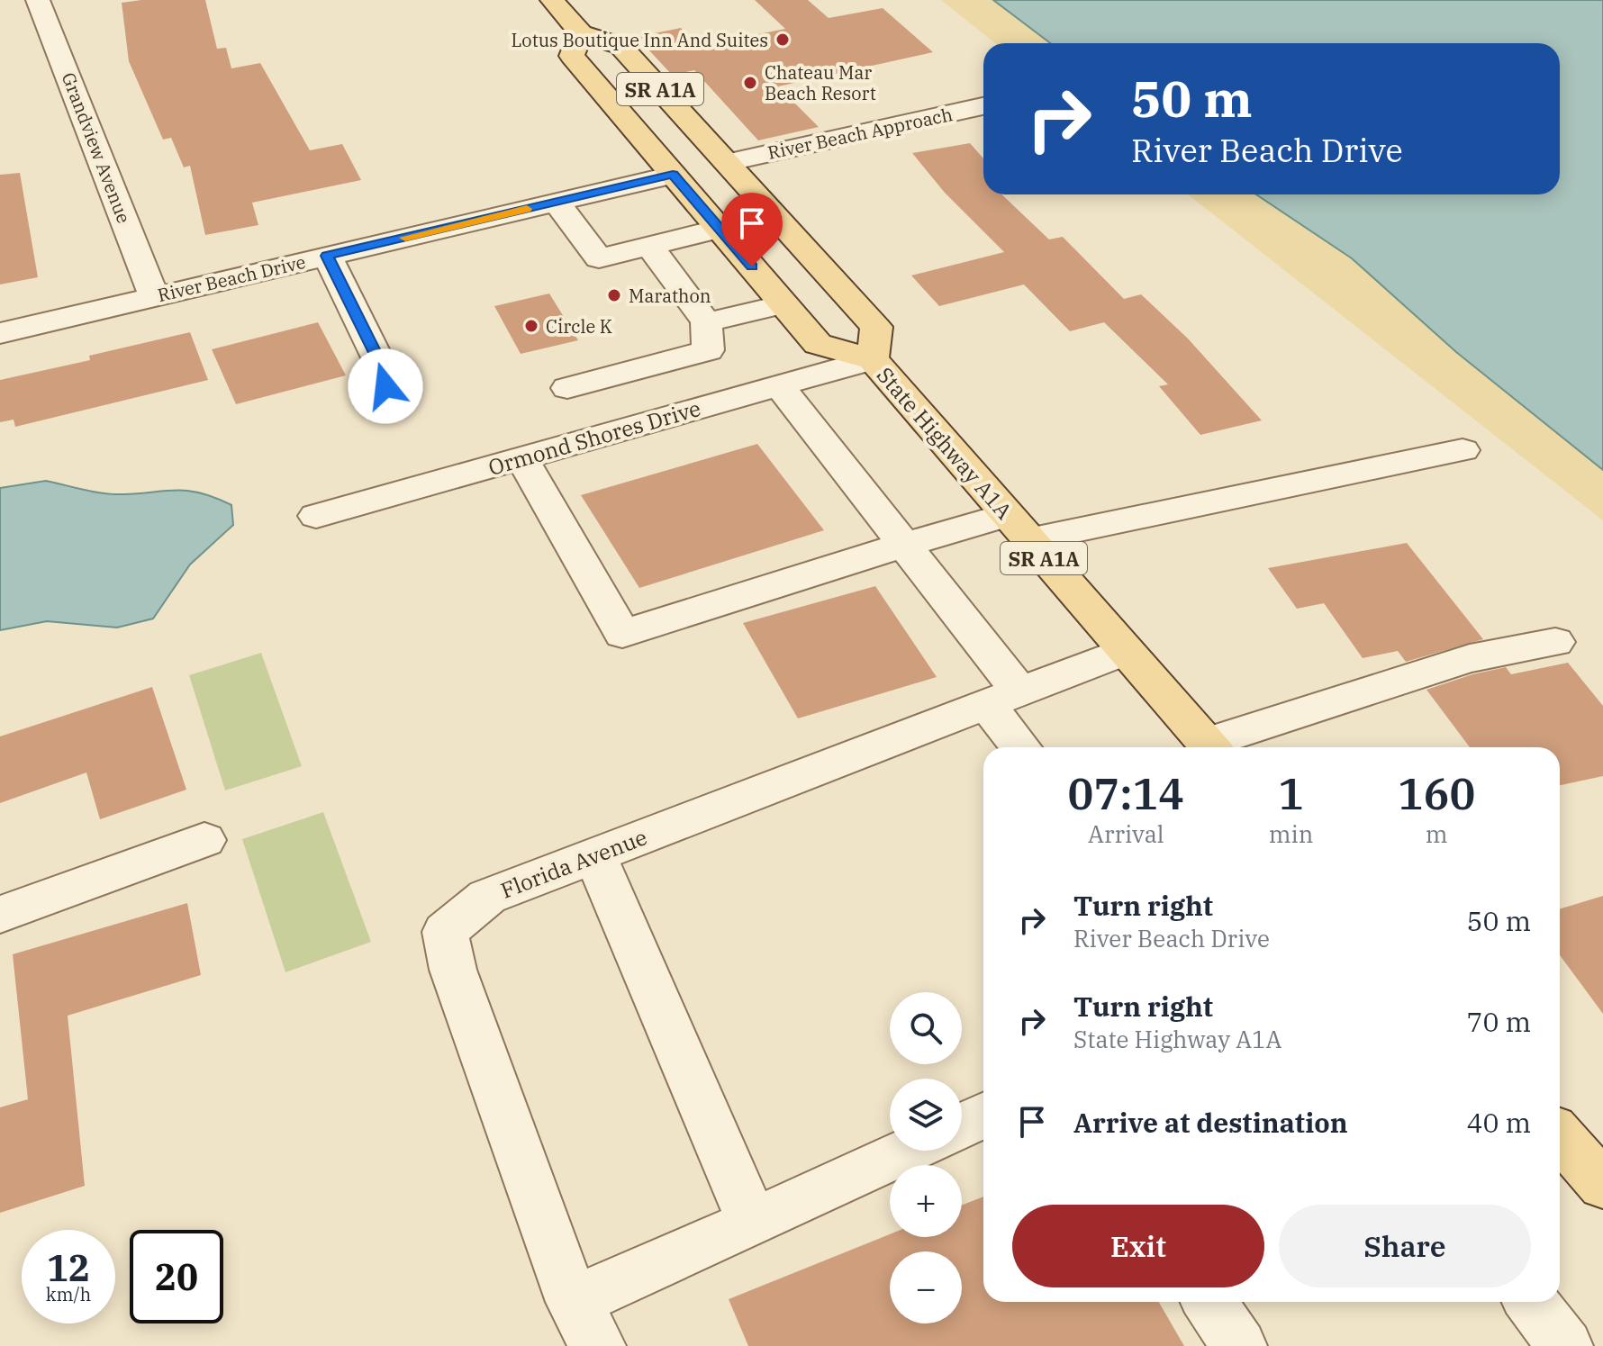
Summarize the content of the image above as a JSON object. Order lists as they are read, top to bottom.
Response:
{
  "streets": {
    "main road": ["SR A1A", "State Highway A1A"],
    "street": [
      "River Beach Approach",
      "Grandview Avenue",
      "River Beach Drive",
      "Ormond Shores Drive",
      "Florida Avenue"
    ]
  },
  "crossings": [
    ["River Beach Approach", "State Highway A1A"],
    ["Grandview Avenue", "River Beach Drive"],
    ["River Beach Drive", "State Highway A1A"],
    ["Ormond Shores Drive", "State Highway A1A"],
    ["State Highway A1A", "Florida Avenue"]
  ],
  "places": [
    "Lotus Boutique Inn And Suites",
    "Chateau Mar Beach Resort",
    "Marathon",
    "Circle K"
  ],
  "page": {
    "turn": ["50 m", "River Beach Drive"],
    "eta": [
      "07:14",
      "Arrival",
      "1",
      "min",
      "160",
      "m"
    ],
    "list": [
      {
        "name": "Turn right",
        "note": "River Beach Drive",
        "value": "50 m"
      },
      {
        "name": "Turn right",
        "note": "State Highway A1A",
        "value": "70 m"
      },
      {
        "name": "Arrive at destination",
        "value": "40 m"
      }
    ],
    "map_buttons": ["+", "−"],
    "buttons": ["Exit", "Share"],
    "speed": "12 km/h",
    "limit": "20"
  }
}
